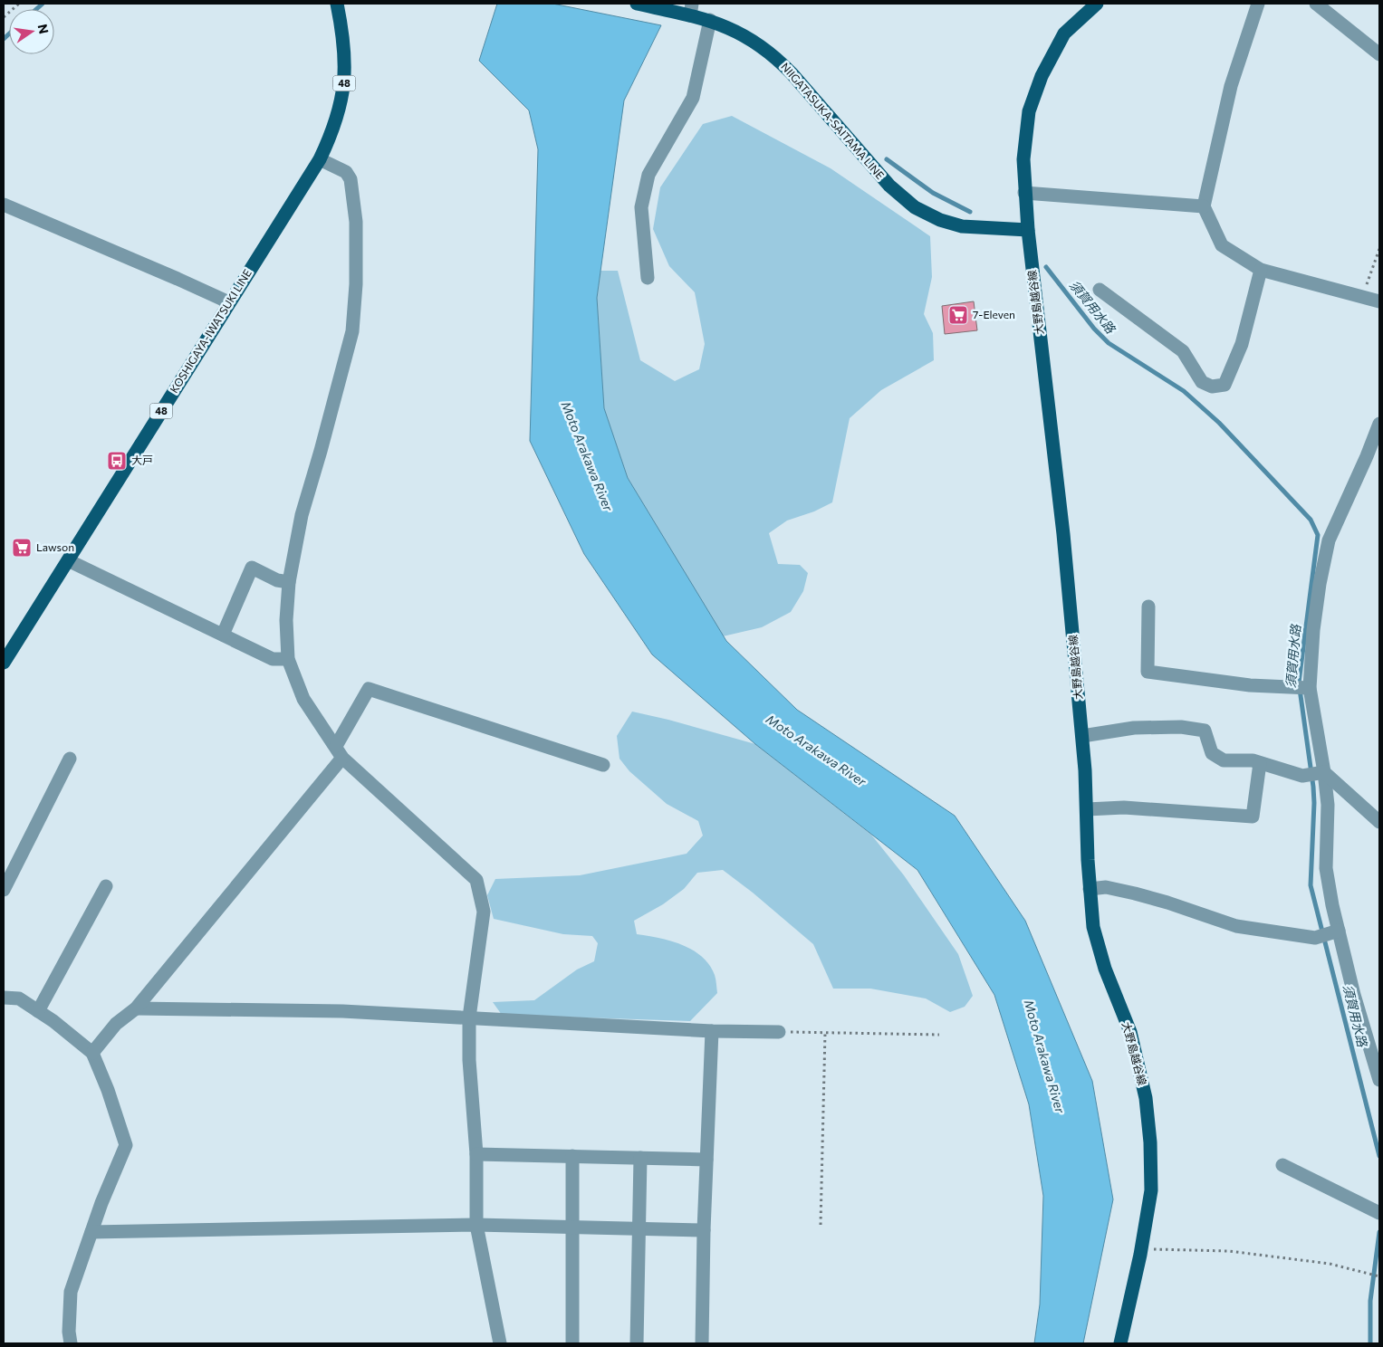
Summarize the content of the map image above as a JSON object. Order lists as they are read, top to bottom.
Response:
{
  "streets": {
    "main road": [
      "48",
      "NIIGATASUKA-SAITAMA LINE",
      "大野島越谷線",
      "KOSHIGAYA-IWATSUKI LINE"
    ]
  },
  "crossings": [
    ["NIIGATASUKA-SAITAMA LINE", "大野島越谷線"]
  ],
  "water": ["須賀用水路", "Moto Arakawa River"],
  "places": {
    "supermarket": ["7-Eleven", "Lawson"],
    "bus stop": ["大戸"]
  },
  "north": "right"
}
